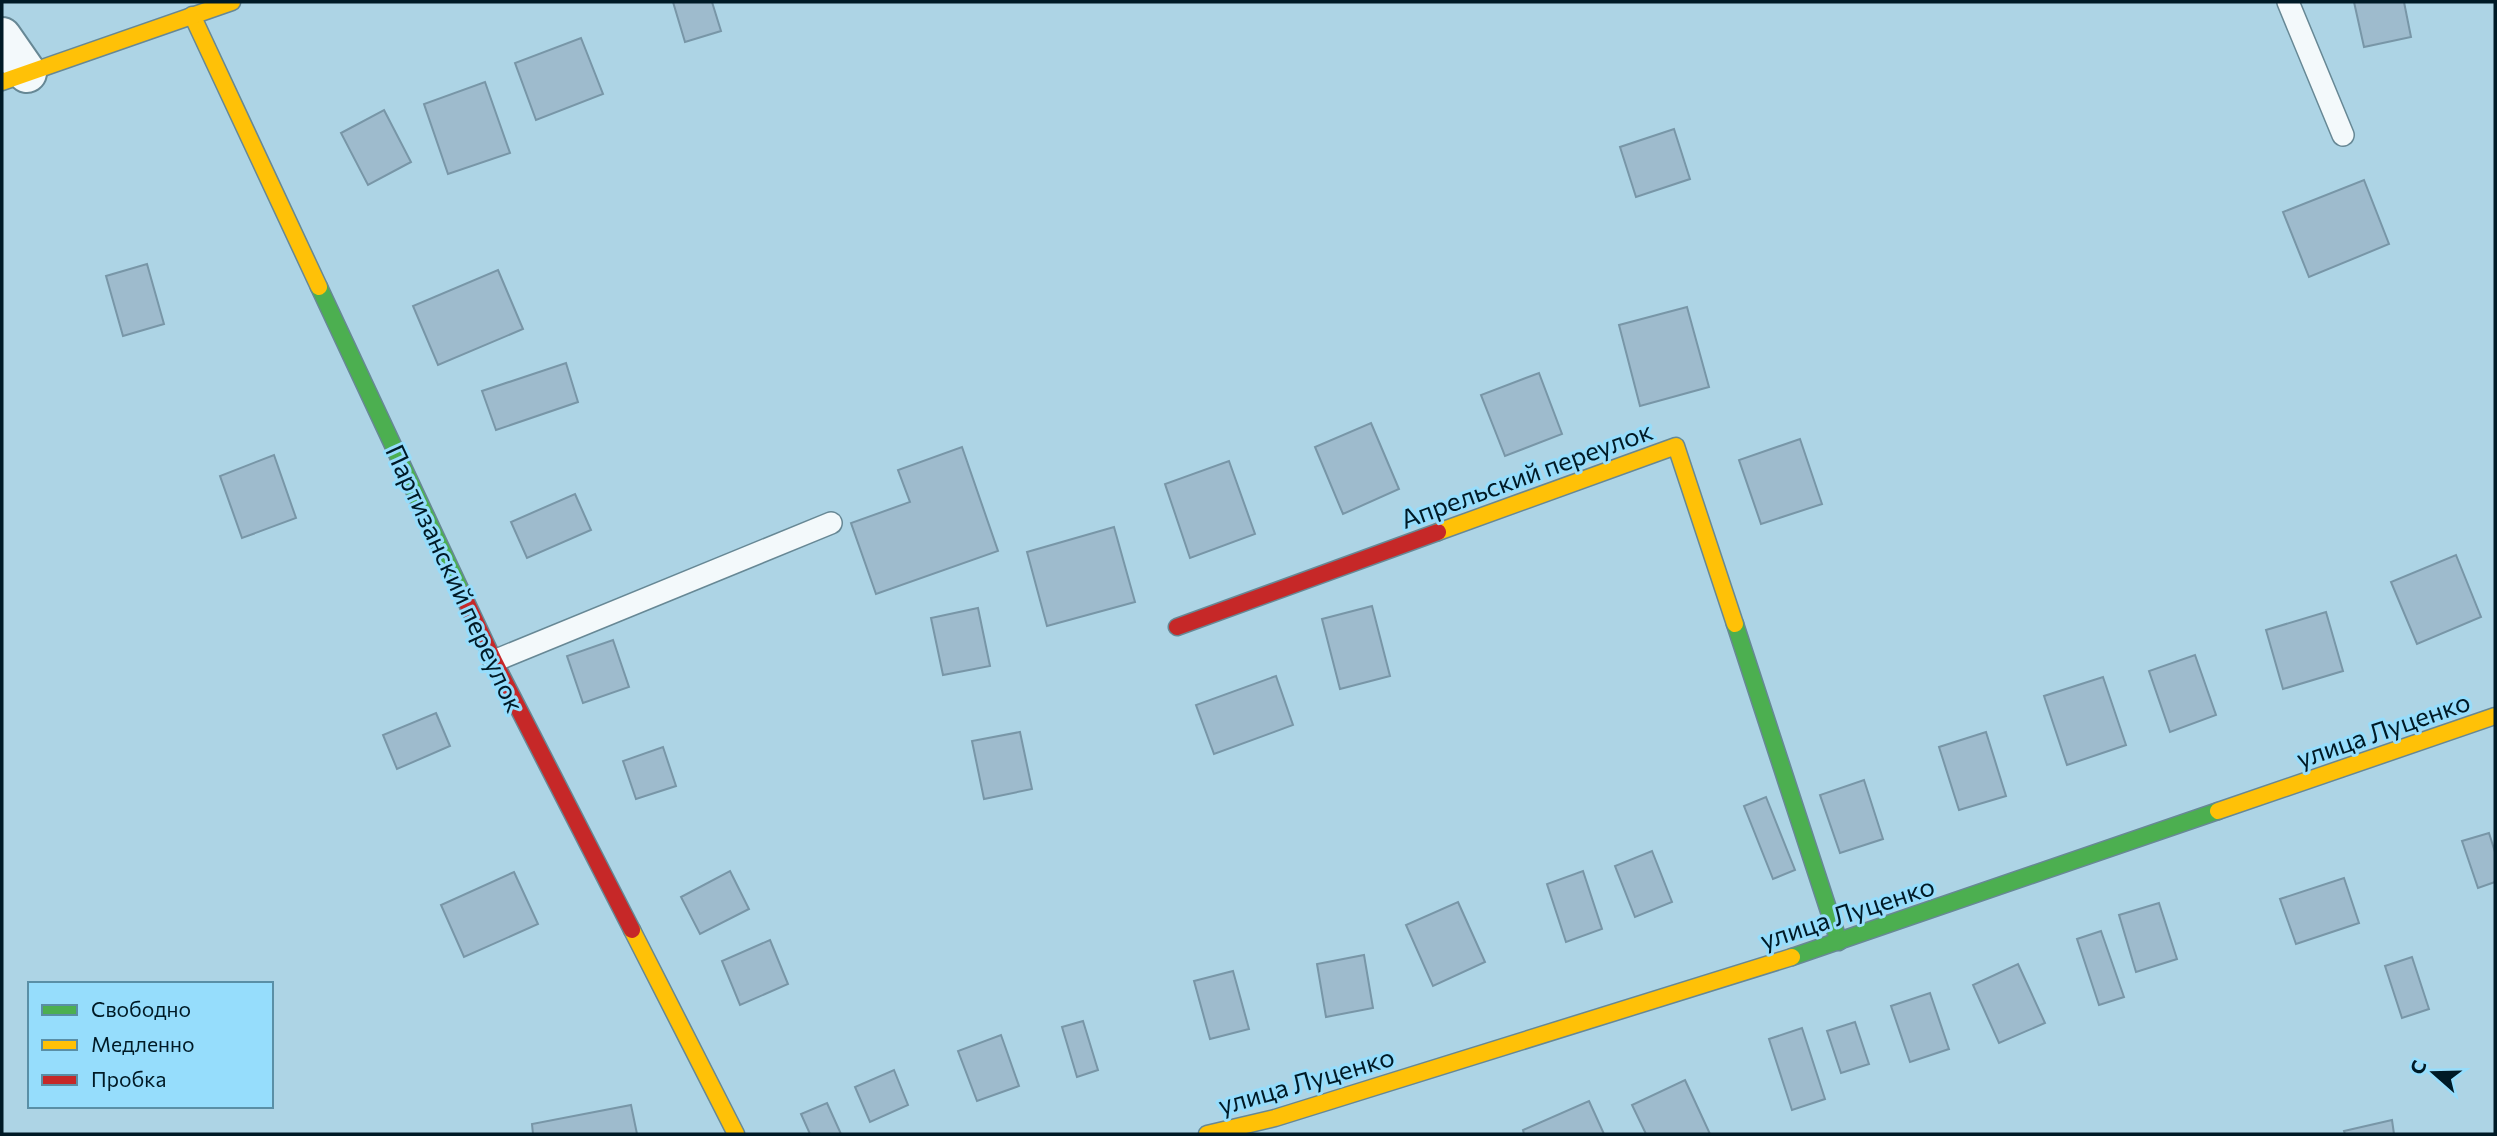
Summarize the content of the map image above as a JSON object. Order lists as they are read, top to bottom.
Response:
{
  "streets": {
    "street": ["Апрельский переулок", "Партизанский переулок", "улица Луценко"]
  },
  "crossings": [
    ["Апрельский переулок", "улица Луценко"]
  ],
  "legend": ["Свободно", "Медленно", "Пробка"],
  "north": "left"
}
